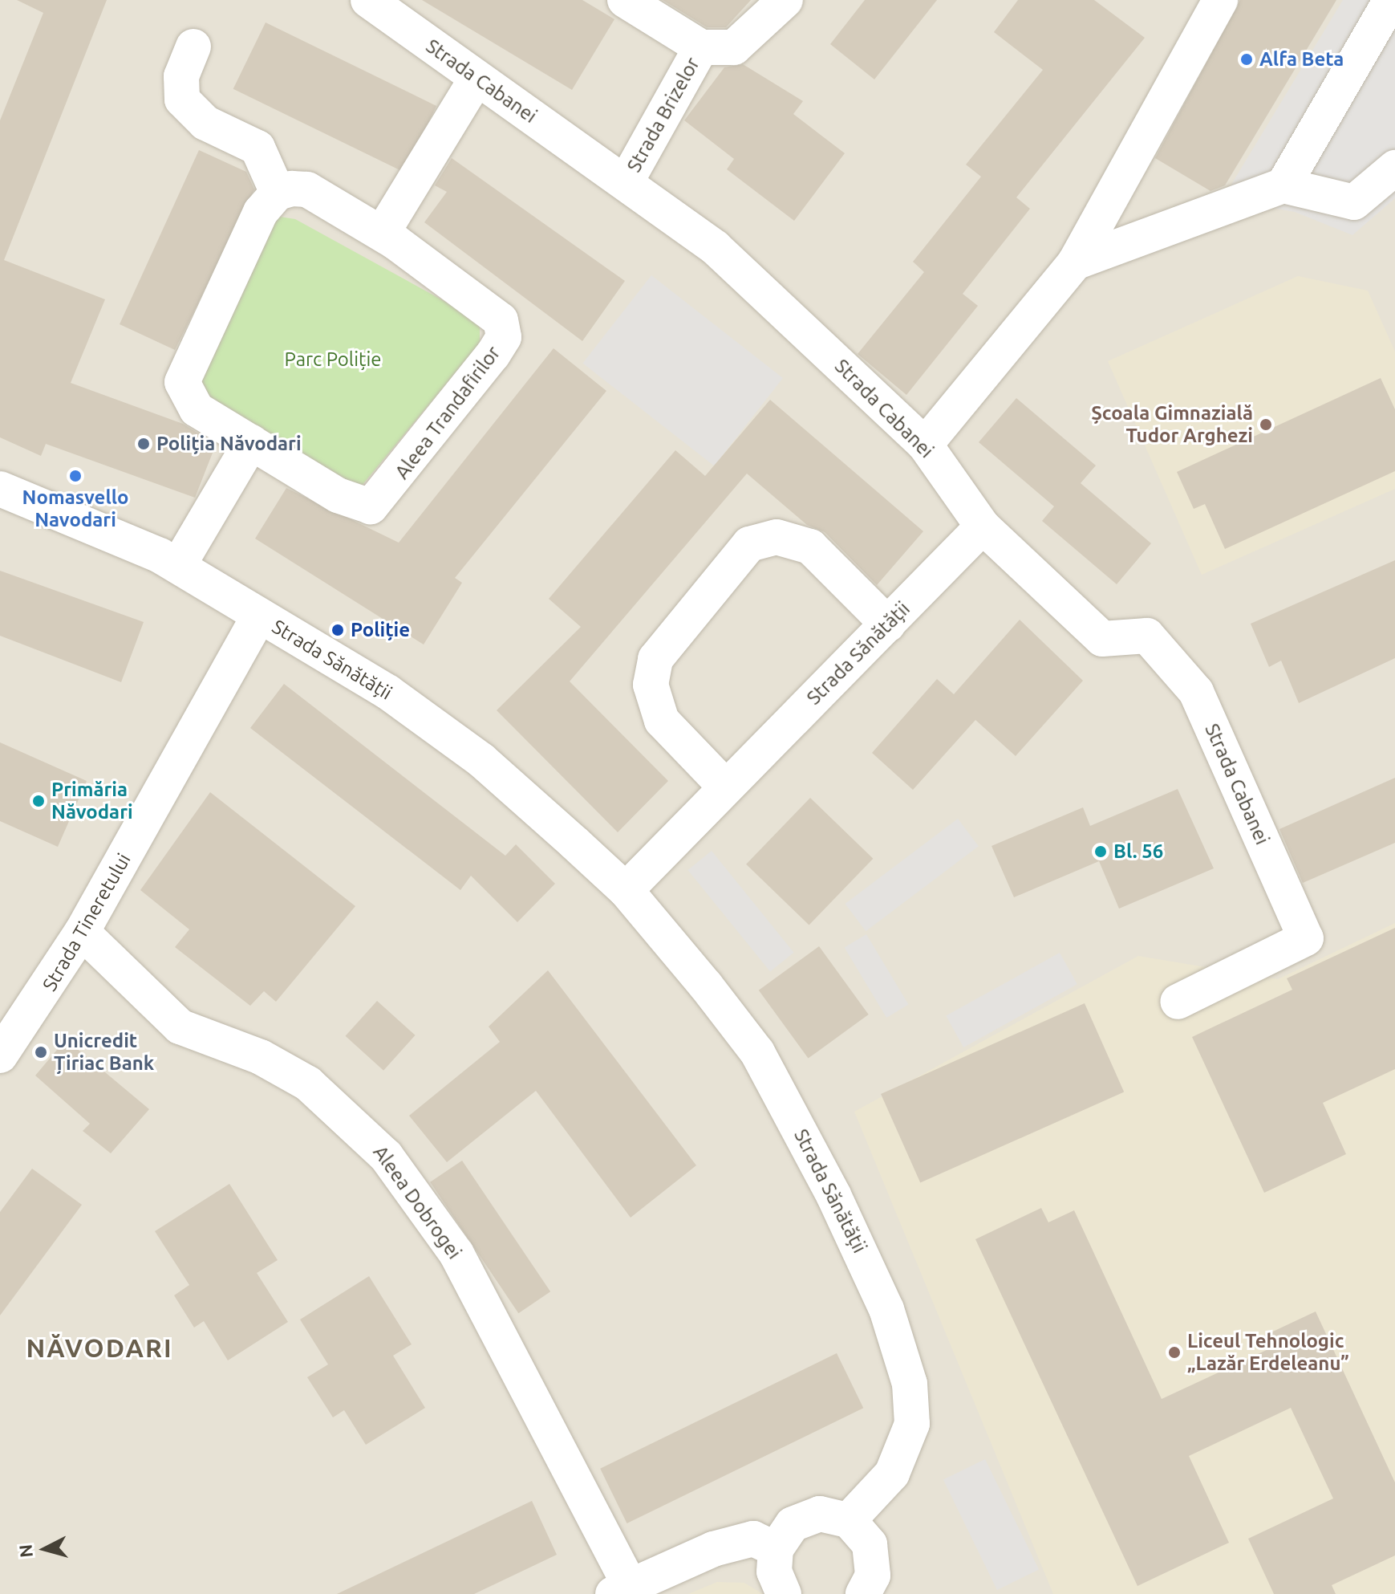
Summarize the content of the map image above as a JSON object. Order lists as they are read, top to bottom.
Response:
{
  "streets": {
    "street": [
      "Strada Cabanei",
      "Strada Brizelor",
      "Aleea Trandafirilor",
      "Strada Sănătății",
      "Strada Tineretului",
      "Aleea Dobrogei"
    ]
  },
  "crossings": [
    ["Strada Cabanei", "Strada Brizelor"],
    ["Strada Cabanei", "Strada Sănătății"],
    ["Strada Sănătății", "Strada Tineretului"],
    ["Strada Tineretului", "Aleea Dobrogei"]
  ],
  "districts": ["NĂVODARI"],
  "parks": ["Parc Poliție"],
  "places": [
    "Alfa Beta",
    "Școala Gimnazială Tudor Arghezi",
    "Poliția Năvodari",
    "Nomasvello Navodari",
    "Poliție",
    "Primăria Năvodari",
    "Bl. 56",
    "Unicredit Țiriac Bank",
    "Liceul Tehnologic „Lazăr Erdeleanu”"
  ],
  "north": "left"
}
